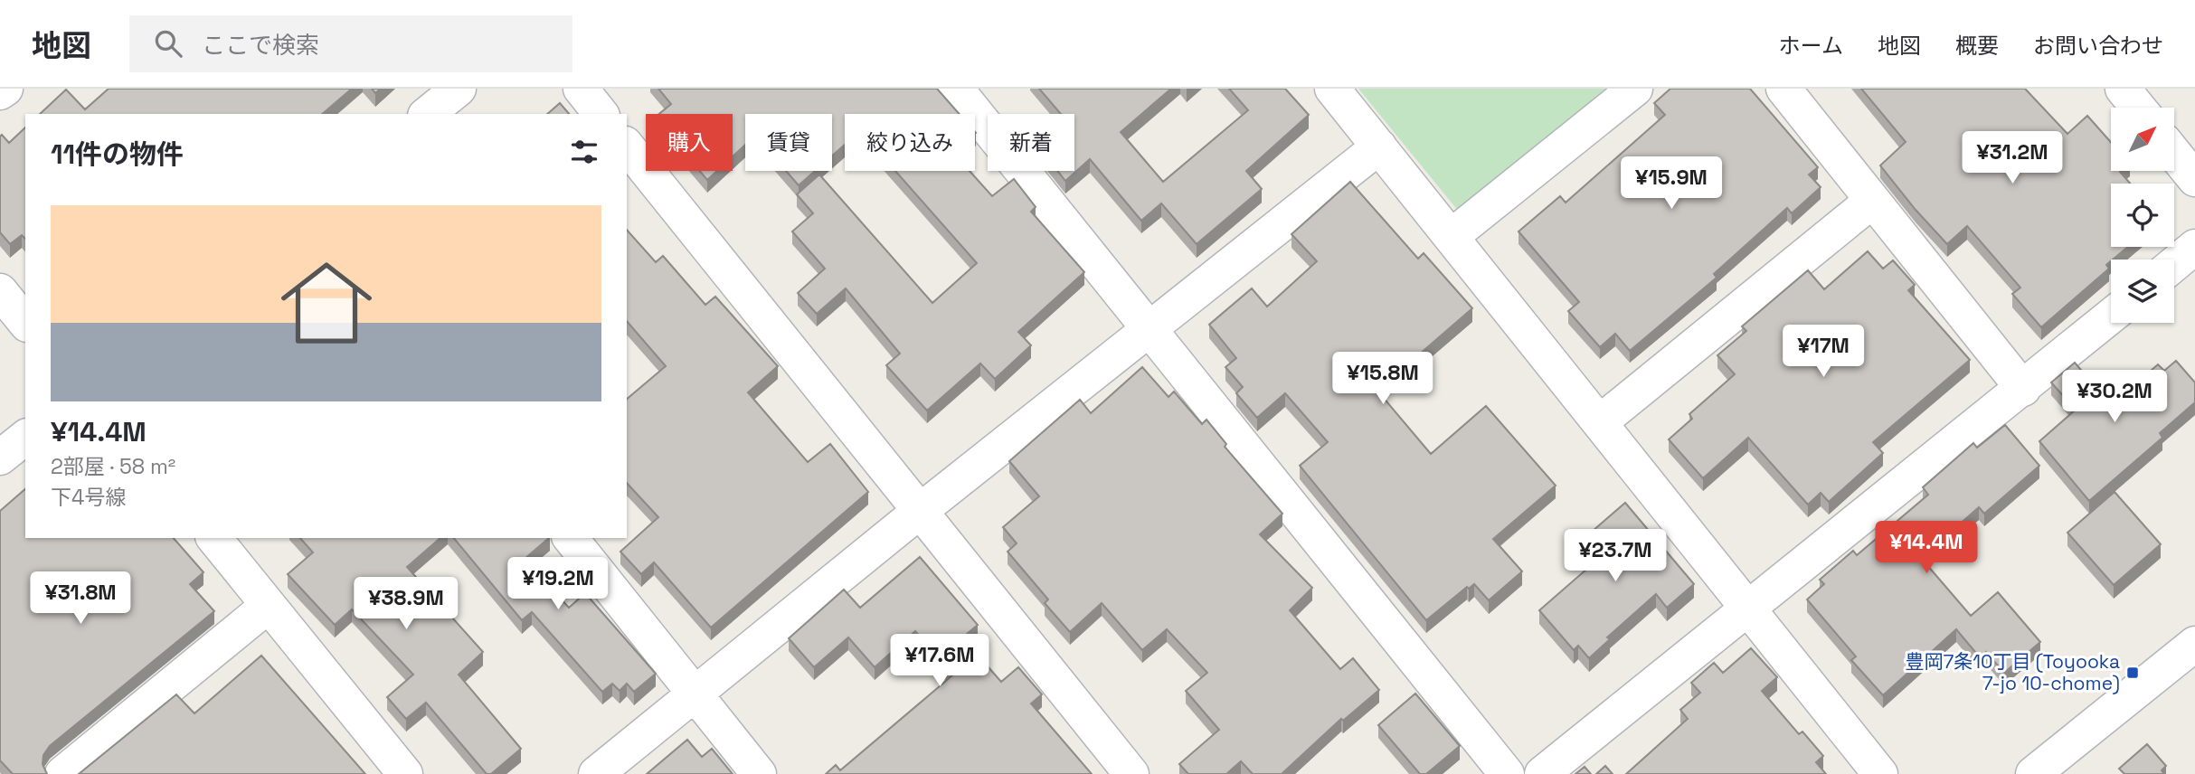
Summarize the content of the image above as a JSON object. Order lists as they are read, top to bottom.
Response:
{
  "places": {
    "transit": ["豊岡7条10丁目 (Toyooka 7-jo 10-chome)"]
  },
  "north": "top right",
  "page": {
    "header": "地図",
    "search": "ここで検索",
    "nav": [
      "ホーム",
      "地図",
      "概要",
      "お問い合わせ"
    ],
    "chip": [
      "購入",
      "賃貸",
      "絞り込み",
      "新着"
    ],
    "heading": "11件の物件",
    "price": [
      "¥31.2M",
      "¥15.9M",
      "¥17M",
      "¥15.8M",
      "¥30.2M",
      "¥14.4M",
      "¥23.7M",
      "¥19.2M",
      "¥31.8M",
      "¥38.9M",
      "¥17.6M"
    ],
    "list": [
      {
        "name": "¥14.4M",
        "note": "2部屋 · 58 m² · 下4号線"
      }
    ]
  }
}
